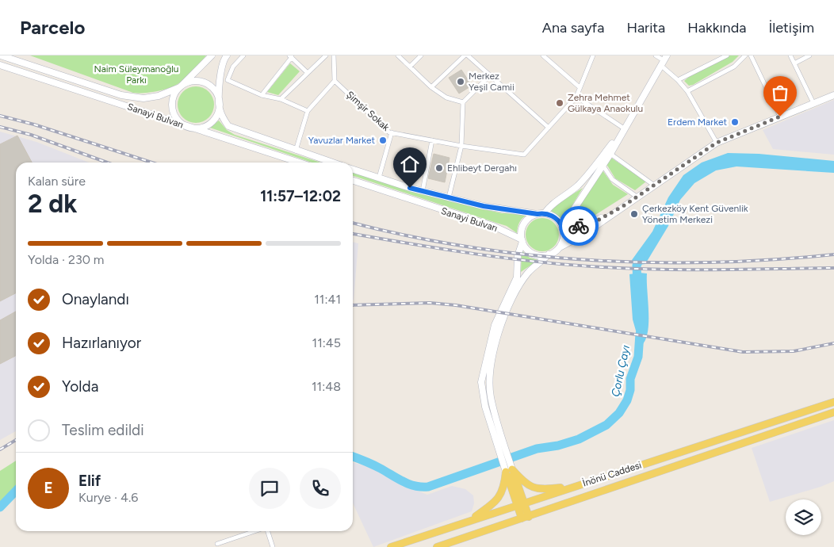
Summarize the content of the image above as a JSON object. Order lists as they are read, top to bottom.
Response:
{
  "streets": {
    "main road": ["Sanayi Bulvarı", "İnönü Caddesi"],
    "street": ["Şimşir Sokak"]
  },
  "water": ["Çorlu Çayı"],
  "parks": ["Naim Süleymanoğlu Parkı"],
  "places": [
    "Merkez Yeşil Camii",
    "Zehra Mehmet Gülkaya Anaokulu",
    "Erdem Market",
    "Yavuzlar Market",
    "Ehlibeyt Dergahı",
    "Çerkezköy Kent Güvenlik Yönetim Merkezi"
  ],
  "page": {
    "header": "Parcelo",
    "nav": [
      "Ana sayfa",
      "Harita",
      "Hakkında",
      "İletişim"
    ],
    "heading": ["2 dk", "Kalan süre", "11:57–12:02"],
    "panel": ["Elif", "Kurye · 4.6"],
    "bar": "Yolda · 230 m",
    "list": [
      ["Onaylandı", "11:41"],
      ["Hazırlanıyor", "11:45"],
      ["Yolda", "11:48"],
      "Teslim edildi"
    ],
    "round": "E"
  }
}
